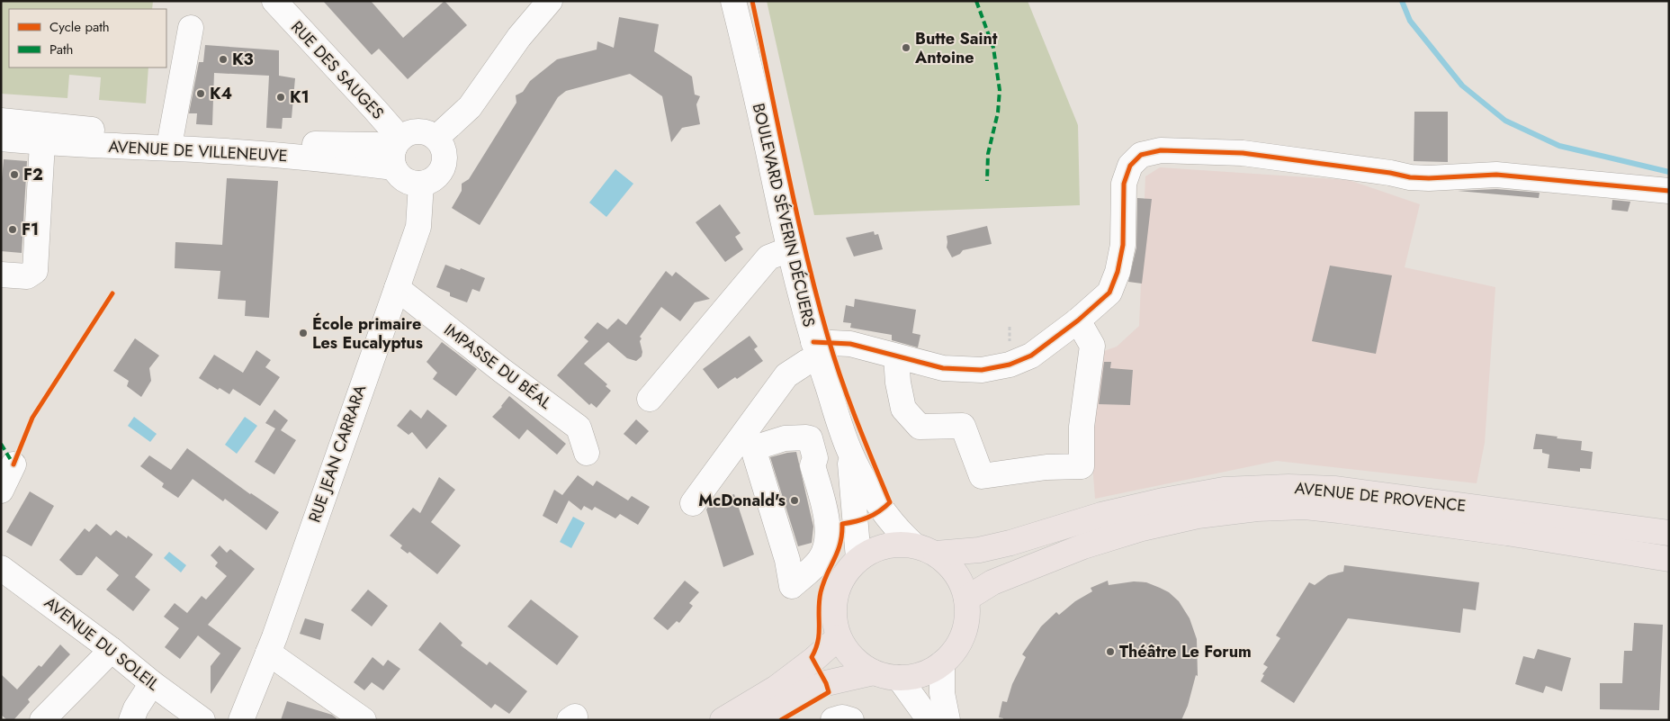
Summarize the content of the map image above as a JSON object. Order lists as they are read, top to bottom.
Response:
{
  "streets": {
    "main road": ["AVENUE DE PROVENCE"],
    "street": [
      "RUE DES SAUGES",
      "AVENUE DE VILLENEUVE",
      "BOULEVARD SÉVERIN DÉCUERS",
      "IMPASSE DU BÉAL",
      "RUE JEAN CARRARA",
      "AVENUE DU SOLEIL"
    ]
  },
  "crossings": [
    ["RUE DES SAUGES", "AVENUE DE VILLENEUVE"],
    ["RUE DES SAUGES", "RUE JEAN CARRARA"],
    ["AVENUE DE VILLENEUVE", "RUE JEAN CARRARA"],
    ["BOULEVARD SÉVERIN DÉCUERS", "AVENUE DE PROVENCE"],
    ["IMPASSE DU BÉAL", "RUE JEAN CARRARA"]
  ],
  "places": [
    "Butte Saint Antoine",
    "K3",
    "K4",
    "K1",
    "F2",
    "F1",
    "École primaire Les Eucalyptus",
    "McDonald's",
    "Théâtre Le Forum"
  ],
  "legend": ["Cycle path", "Path"]
}
